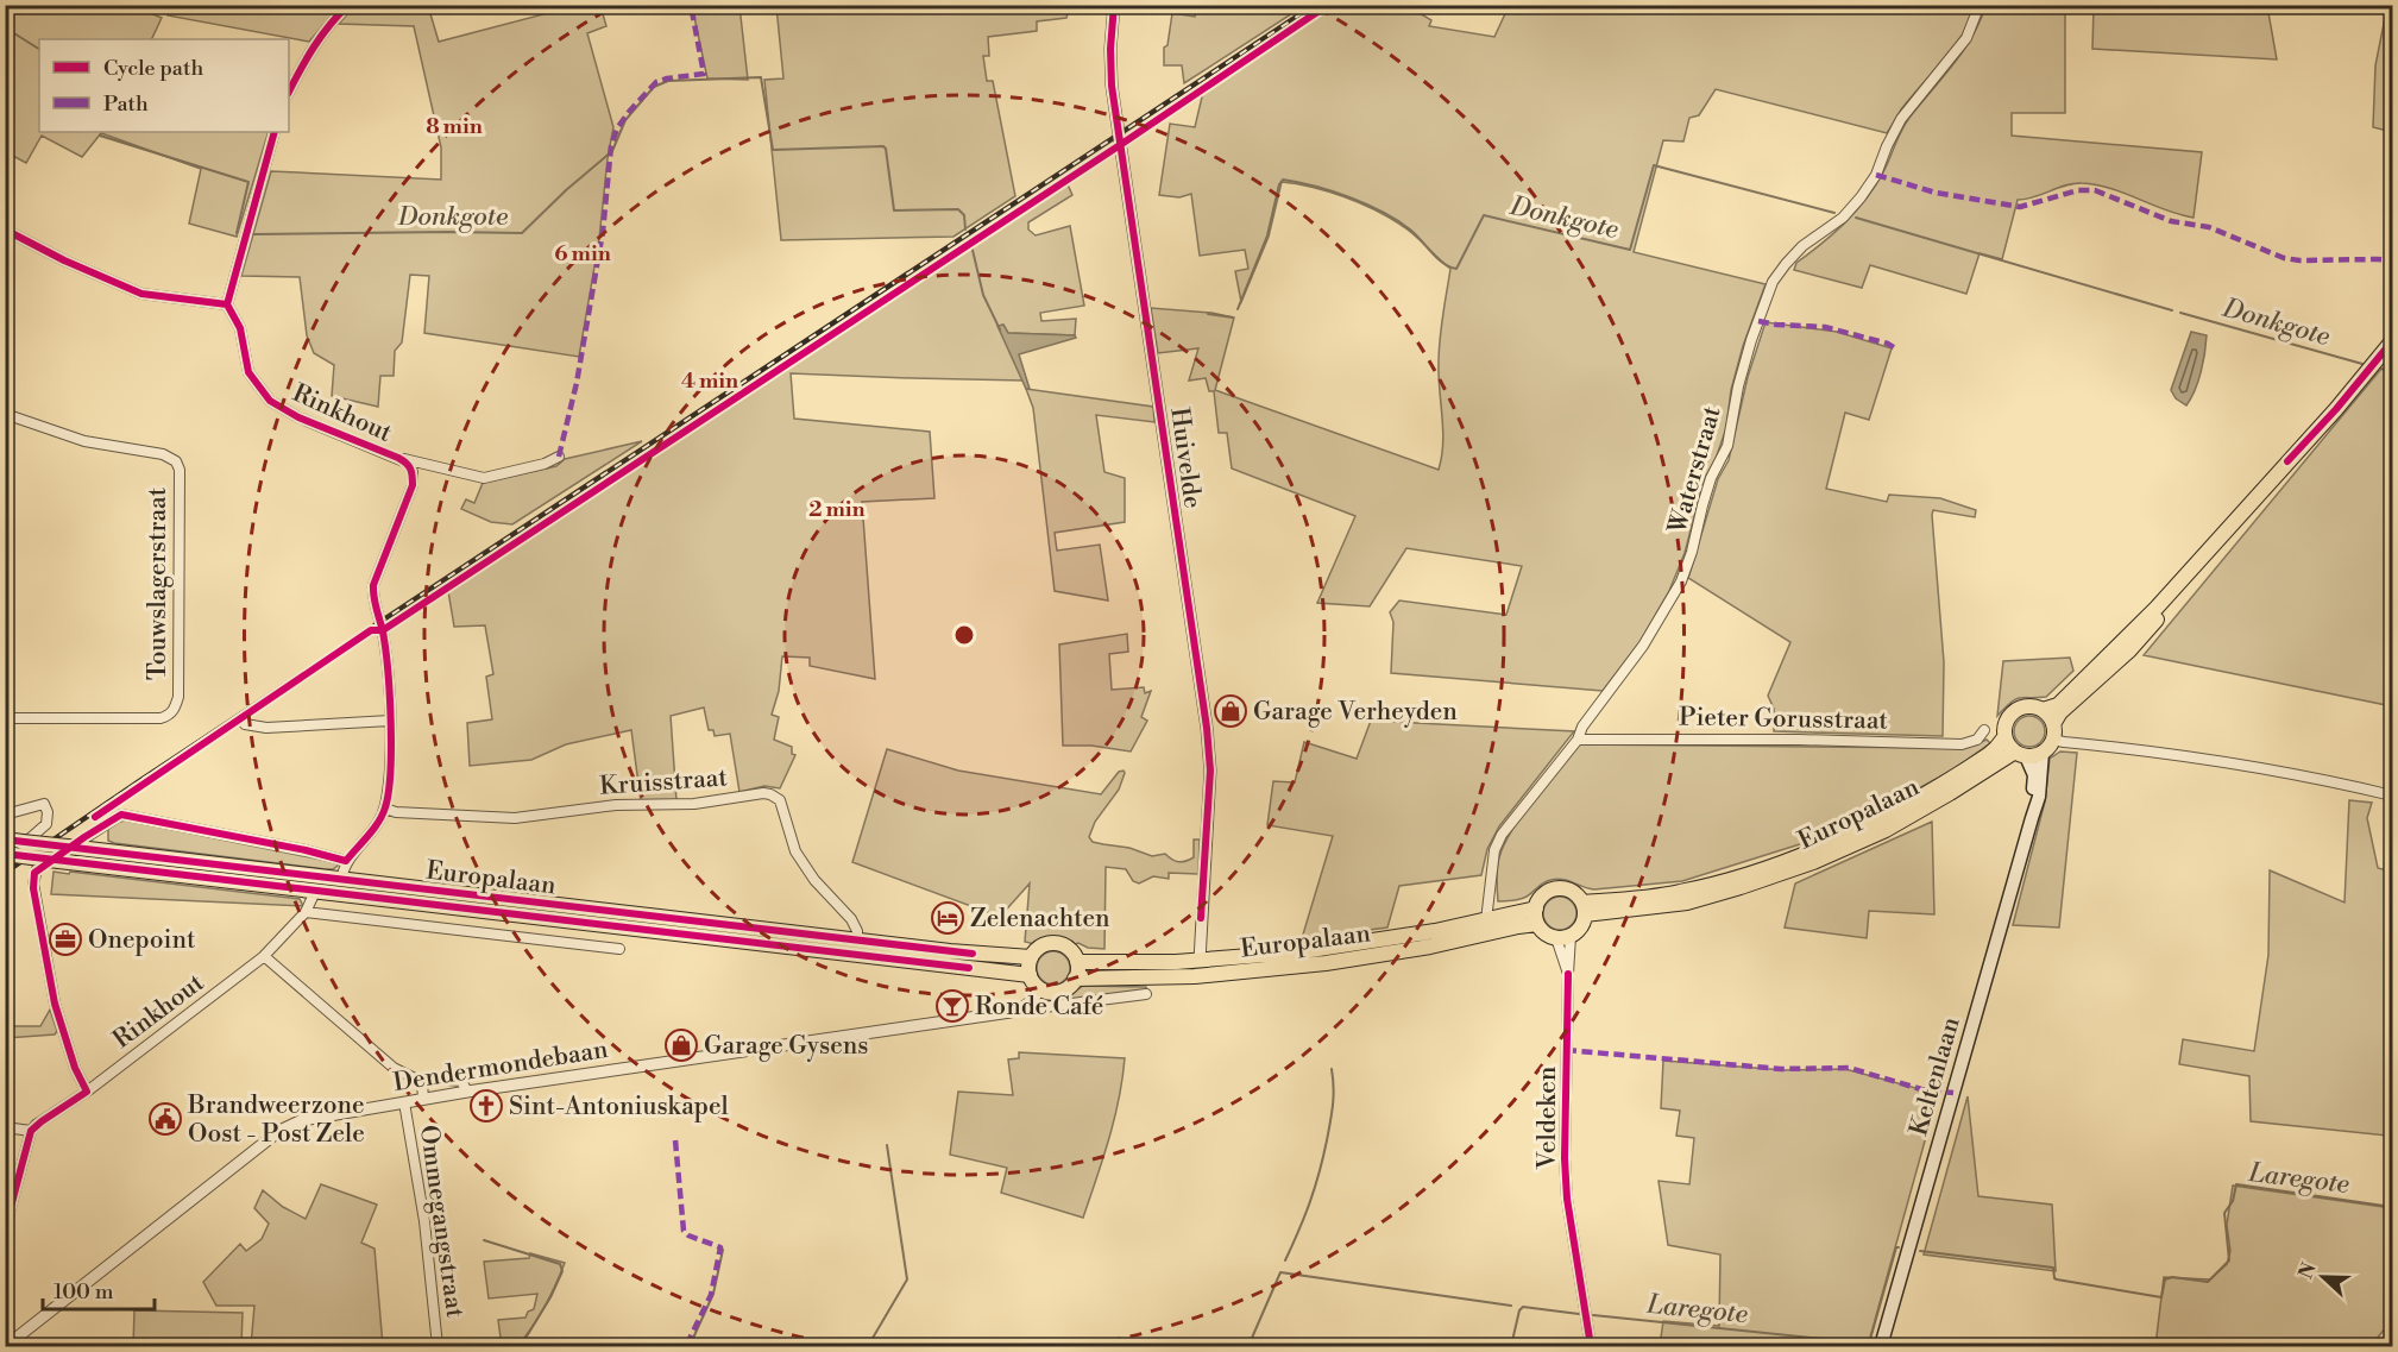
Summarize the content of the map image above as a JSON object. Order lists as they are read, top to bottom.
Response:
{
  "streets": {
    "main road": ["Europalaan", "Keltenlaan"],
    "street": [
      "Rinkhout",
      "Huivelde",
      "Waterstraat",
      "Touwslagerstraat",
      "Pieter Gorusstraat",
      "Kruisstraat",
      "Dendermondebaan",
      "Veldeken",
      "Ommegangstraat"
    ]
  },
  "crossings": [
    ["Rinkhout", "Kruisstraat"],
    ["Rinkhout", "Europalaan"],
    ["Huivelde", "Europalaan"],
    ["Waterstraat", "Pieter Gorusstraat"],
    ["Waterstraat", "Europalaan"],
    ["Kruisstraat", "Europalaan"],
    ["Europalaan", "Keltenlaan"],
    ["Europalaan", "Veldeken"],
    ["Dendermondebaan", "Ommegangstraat"]
  ],
  "water": ["Donkgote", "Laregote"],
  "places": {
    "shop": ["Garage Verheyden", "Garage Gysens"],
    "hotel": ["Zelenachten"],
    "office": ["Onepoint"],
    "bar": ["Ronde Café"],
    "church": ["Sint-Antoniuskapel"],
    "public building": ["Brandweerzone Oost - Post Zele"]
  },
  "legend": ["Cycle path", "Path"],
  "scale_bar": "100 m",
  "north": "left",
  "rings": [
    "8 min",
    "6 min",
    "4 min",
    "2 min"
  ]
}
